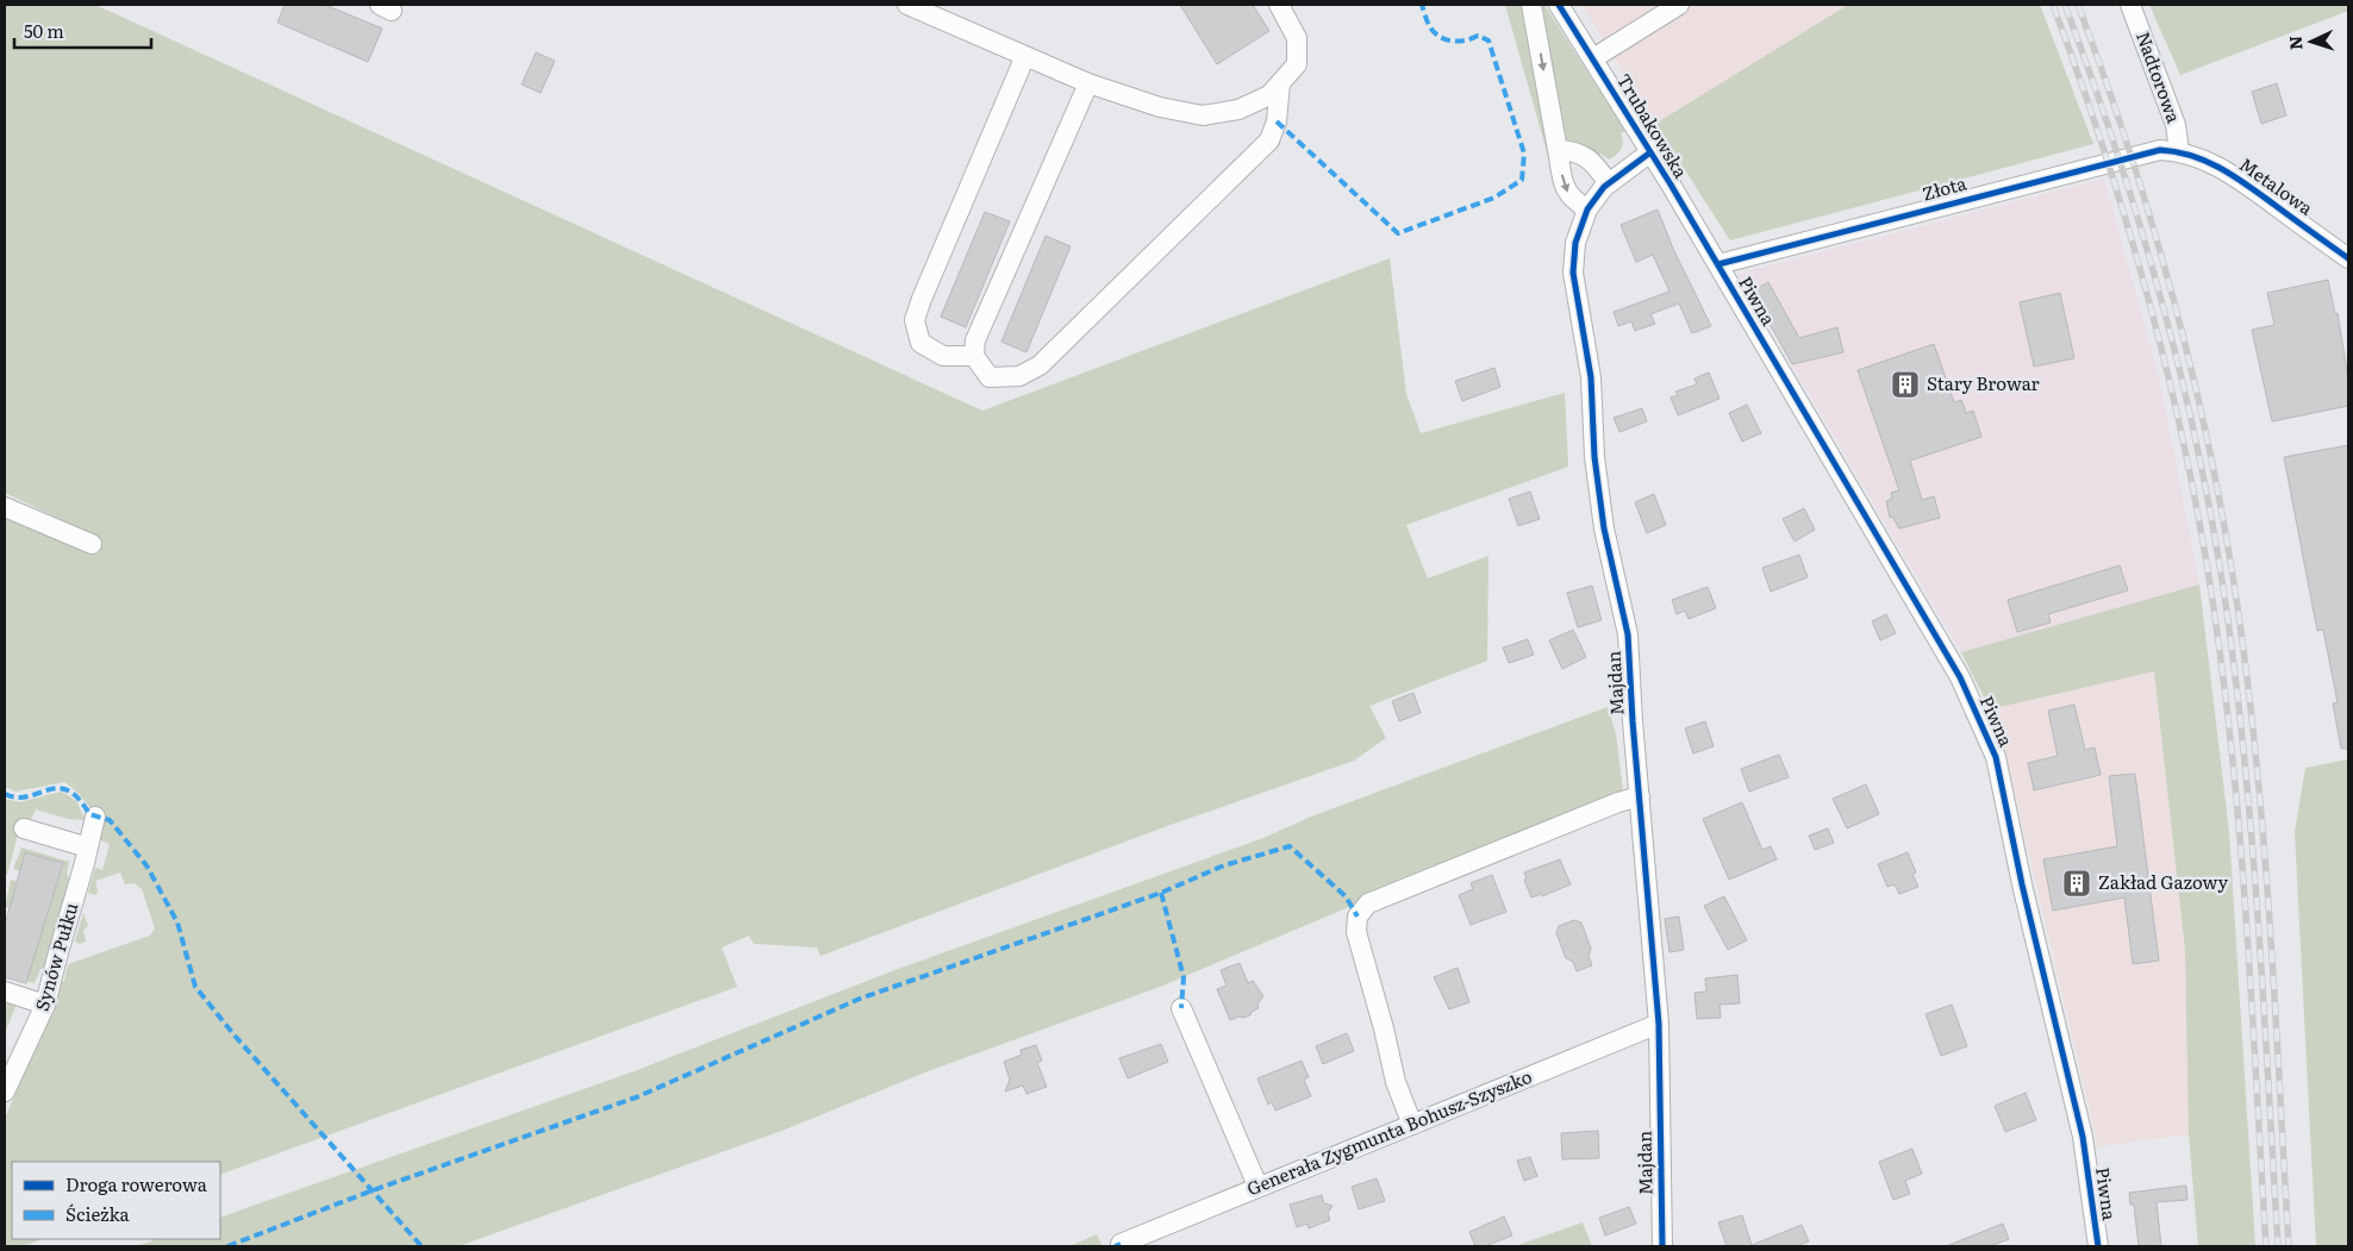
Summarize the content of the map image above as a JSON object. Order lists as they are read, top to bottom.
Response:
{
  "streets": {
    "street": [
      "Nadtorowa",
      "Trubakowska",
      "Metalowa",
      "Złota",
      "Piwna",
      "Majdan",
      "Synów Pułku",
      "Generała Zygmunta Bohusz-Szyszko"
    ]
  },
  "crossings": [
    ["Nadtorowa", "Metalowa"],
    ["Nadtorowa", "Złota"],
    ["Trubakowska", "Złota"],
    ["Trubakowska", "Piwna"],
    ["Trubakowska", "Majdan"],
    ["Metalowa", "Złota"],
    ["Złota", "Piwna"],
    ["Majdan", "Generała Zygmunta Bohusz-Szyszko"]
  ],
  "places": {
    "building": ["Stary Browar", "Zakład Gazowy"]
  },
  "legend": ["Droga rowerowa", "Ścieżka"],
  "scale_bar": "50 m",
  "north": "left"
}
